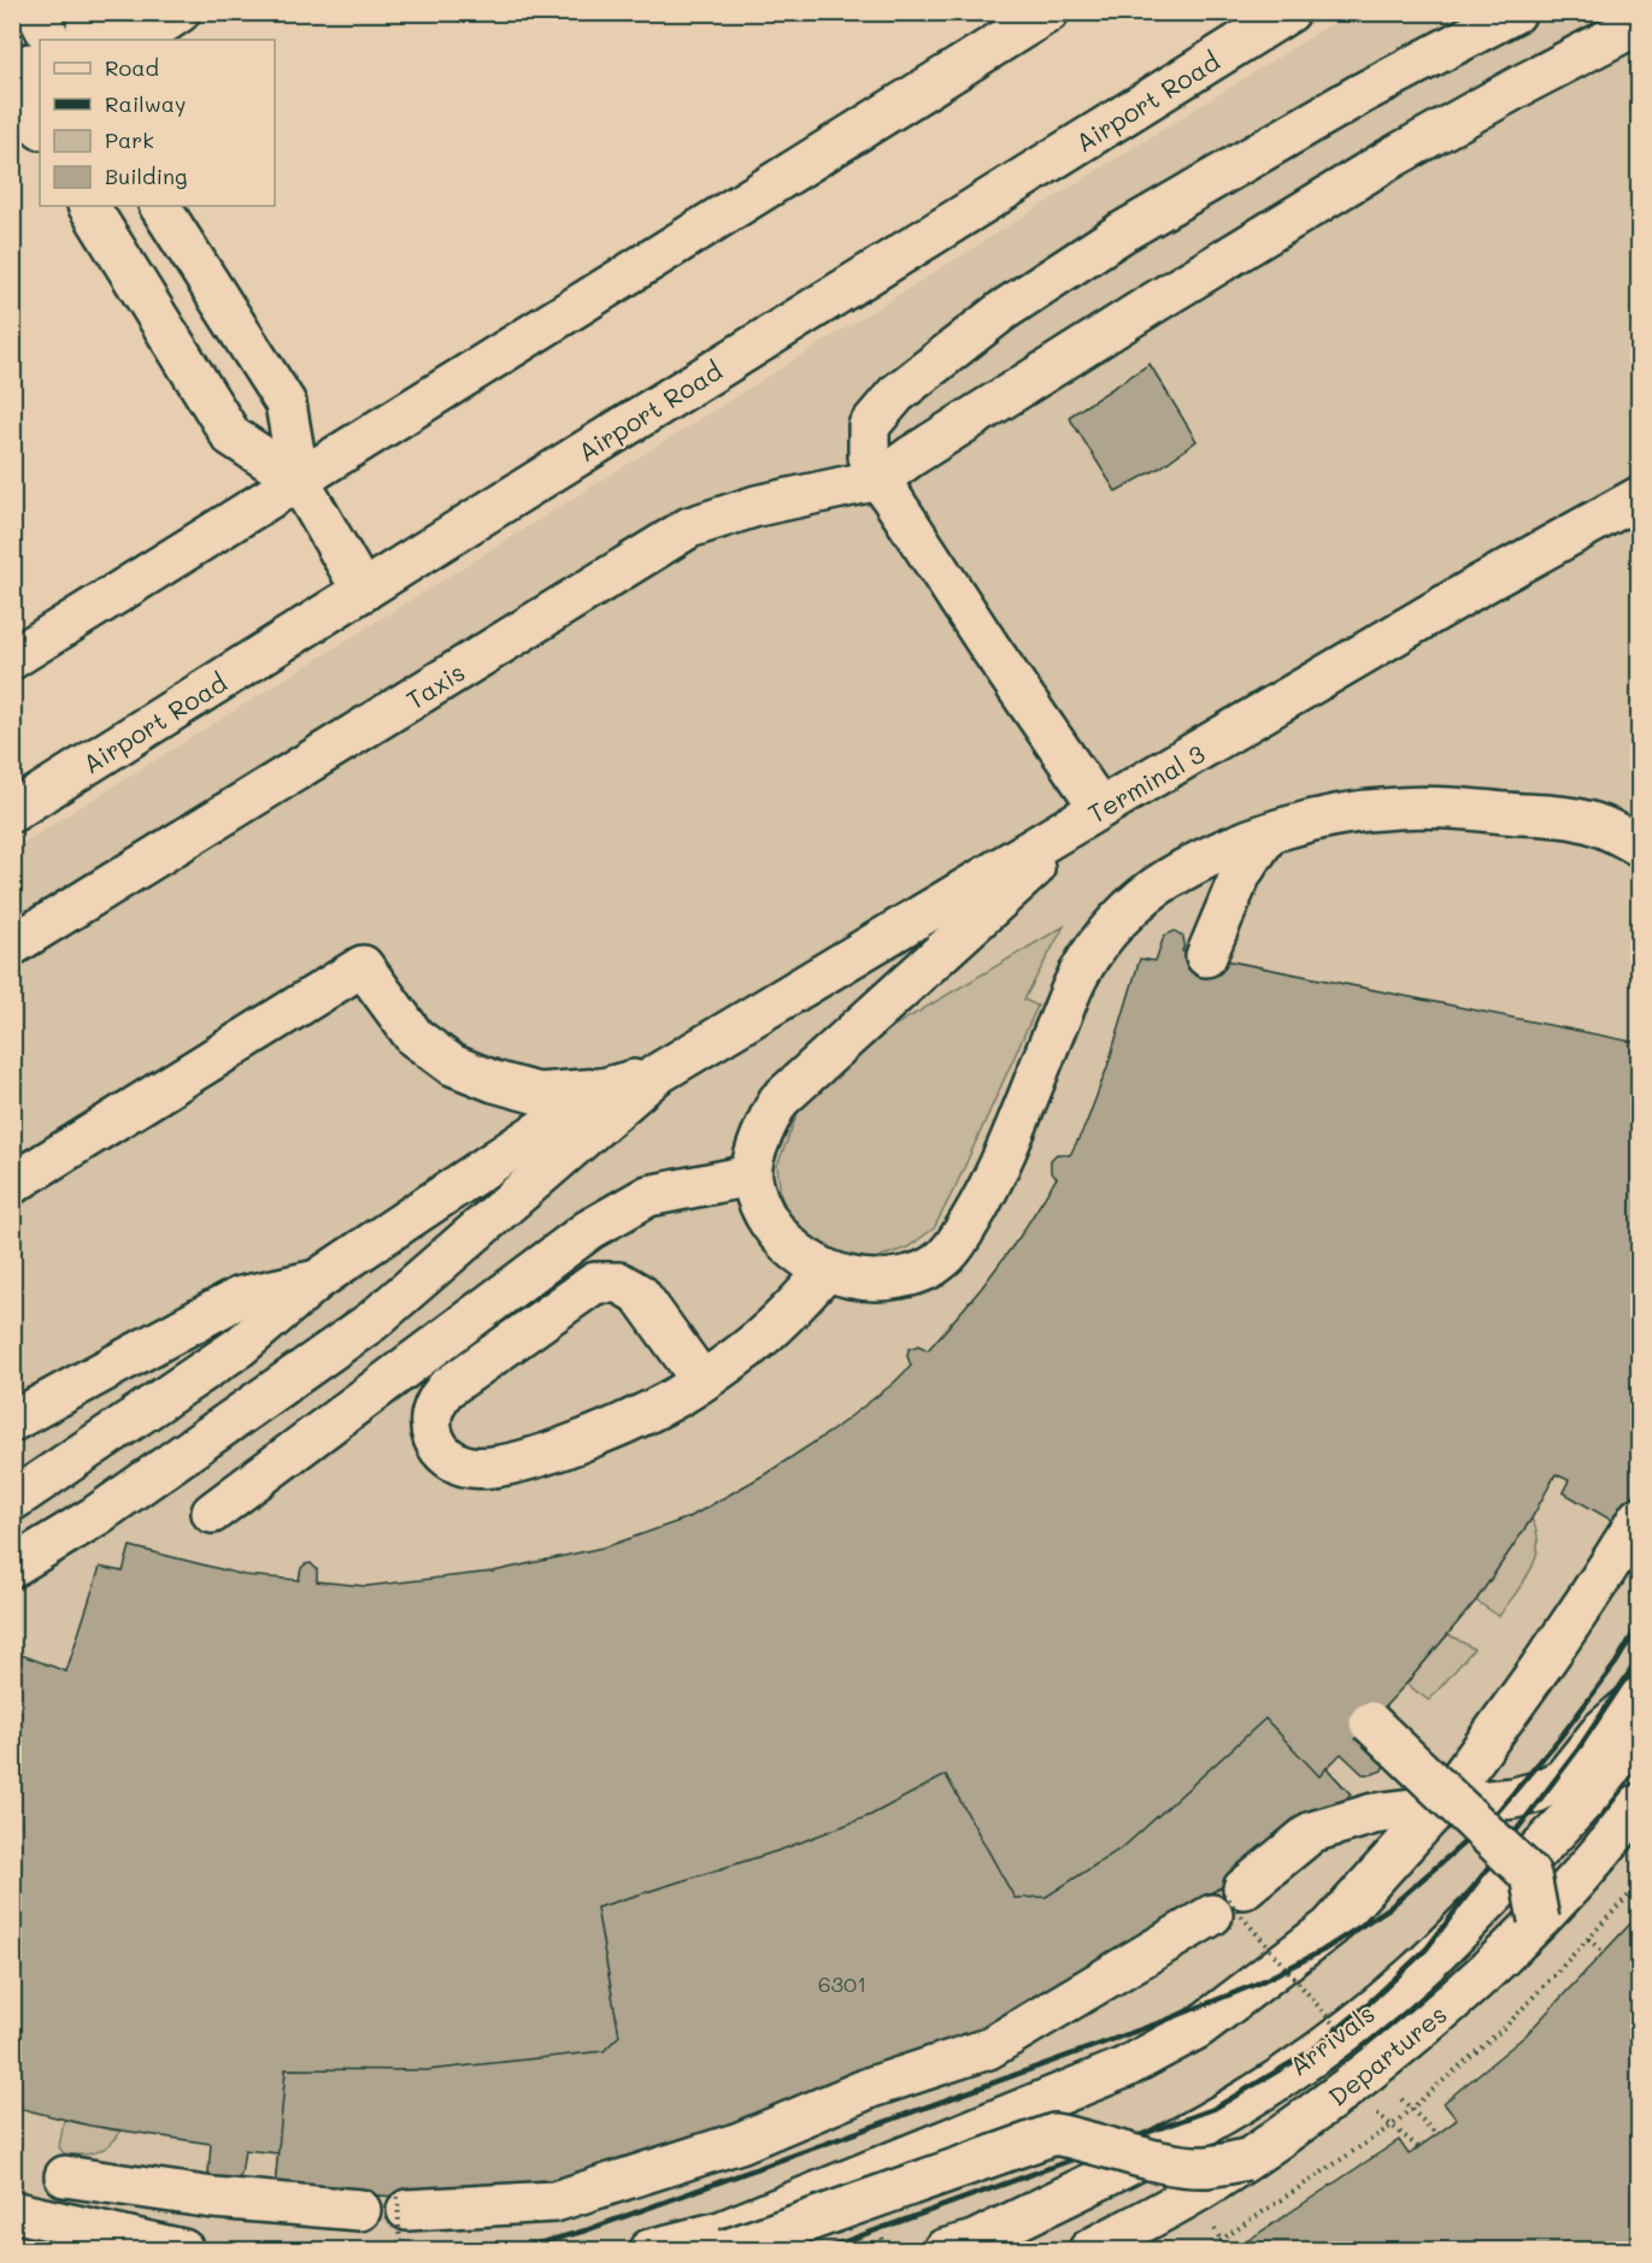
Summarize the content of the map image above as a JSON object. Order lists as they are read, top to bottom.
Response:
{
  "streets": {
    "street": [
      "Airport Road",
      "Taxis",
      "Terminal 3",
      "Arrivals",
      "Departures"
    ]
  },
  "house_numbers": ["6301"],
  "legend": [
    "Road",
    "Railway",
    "Park",
    "Building"
  ]
}
